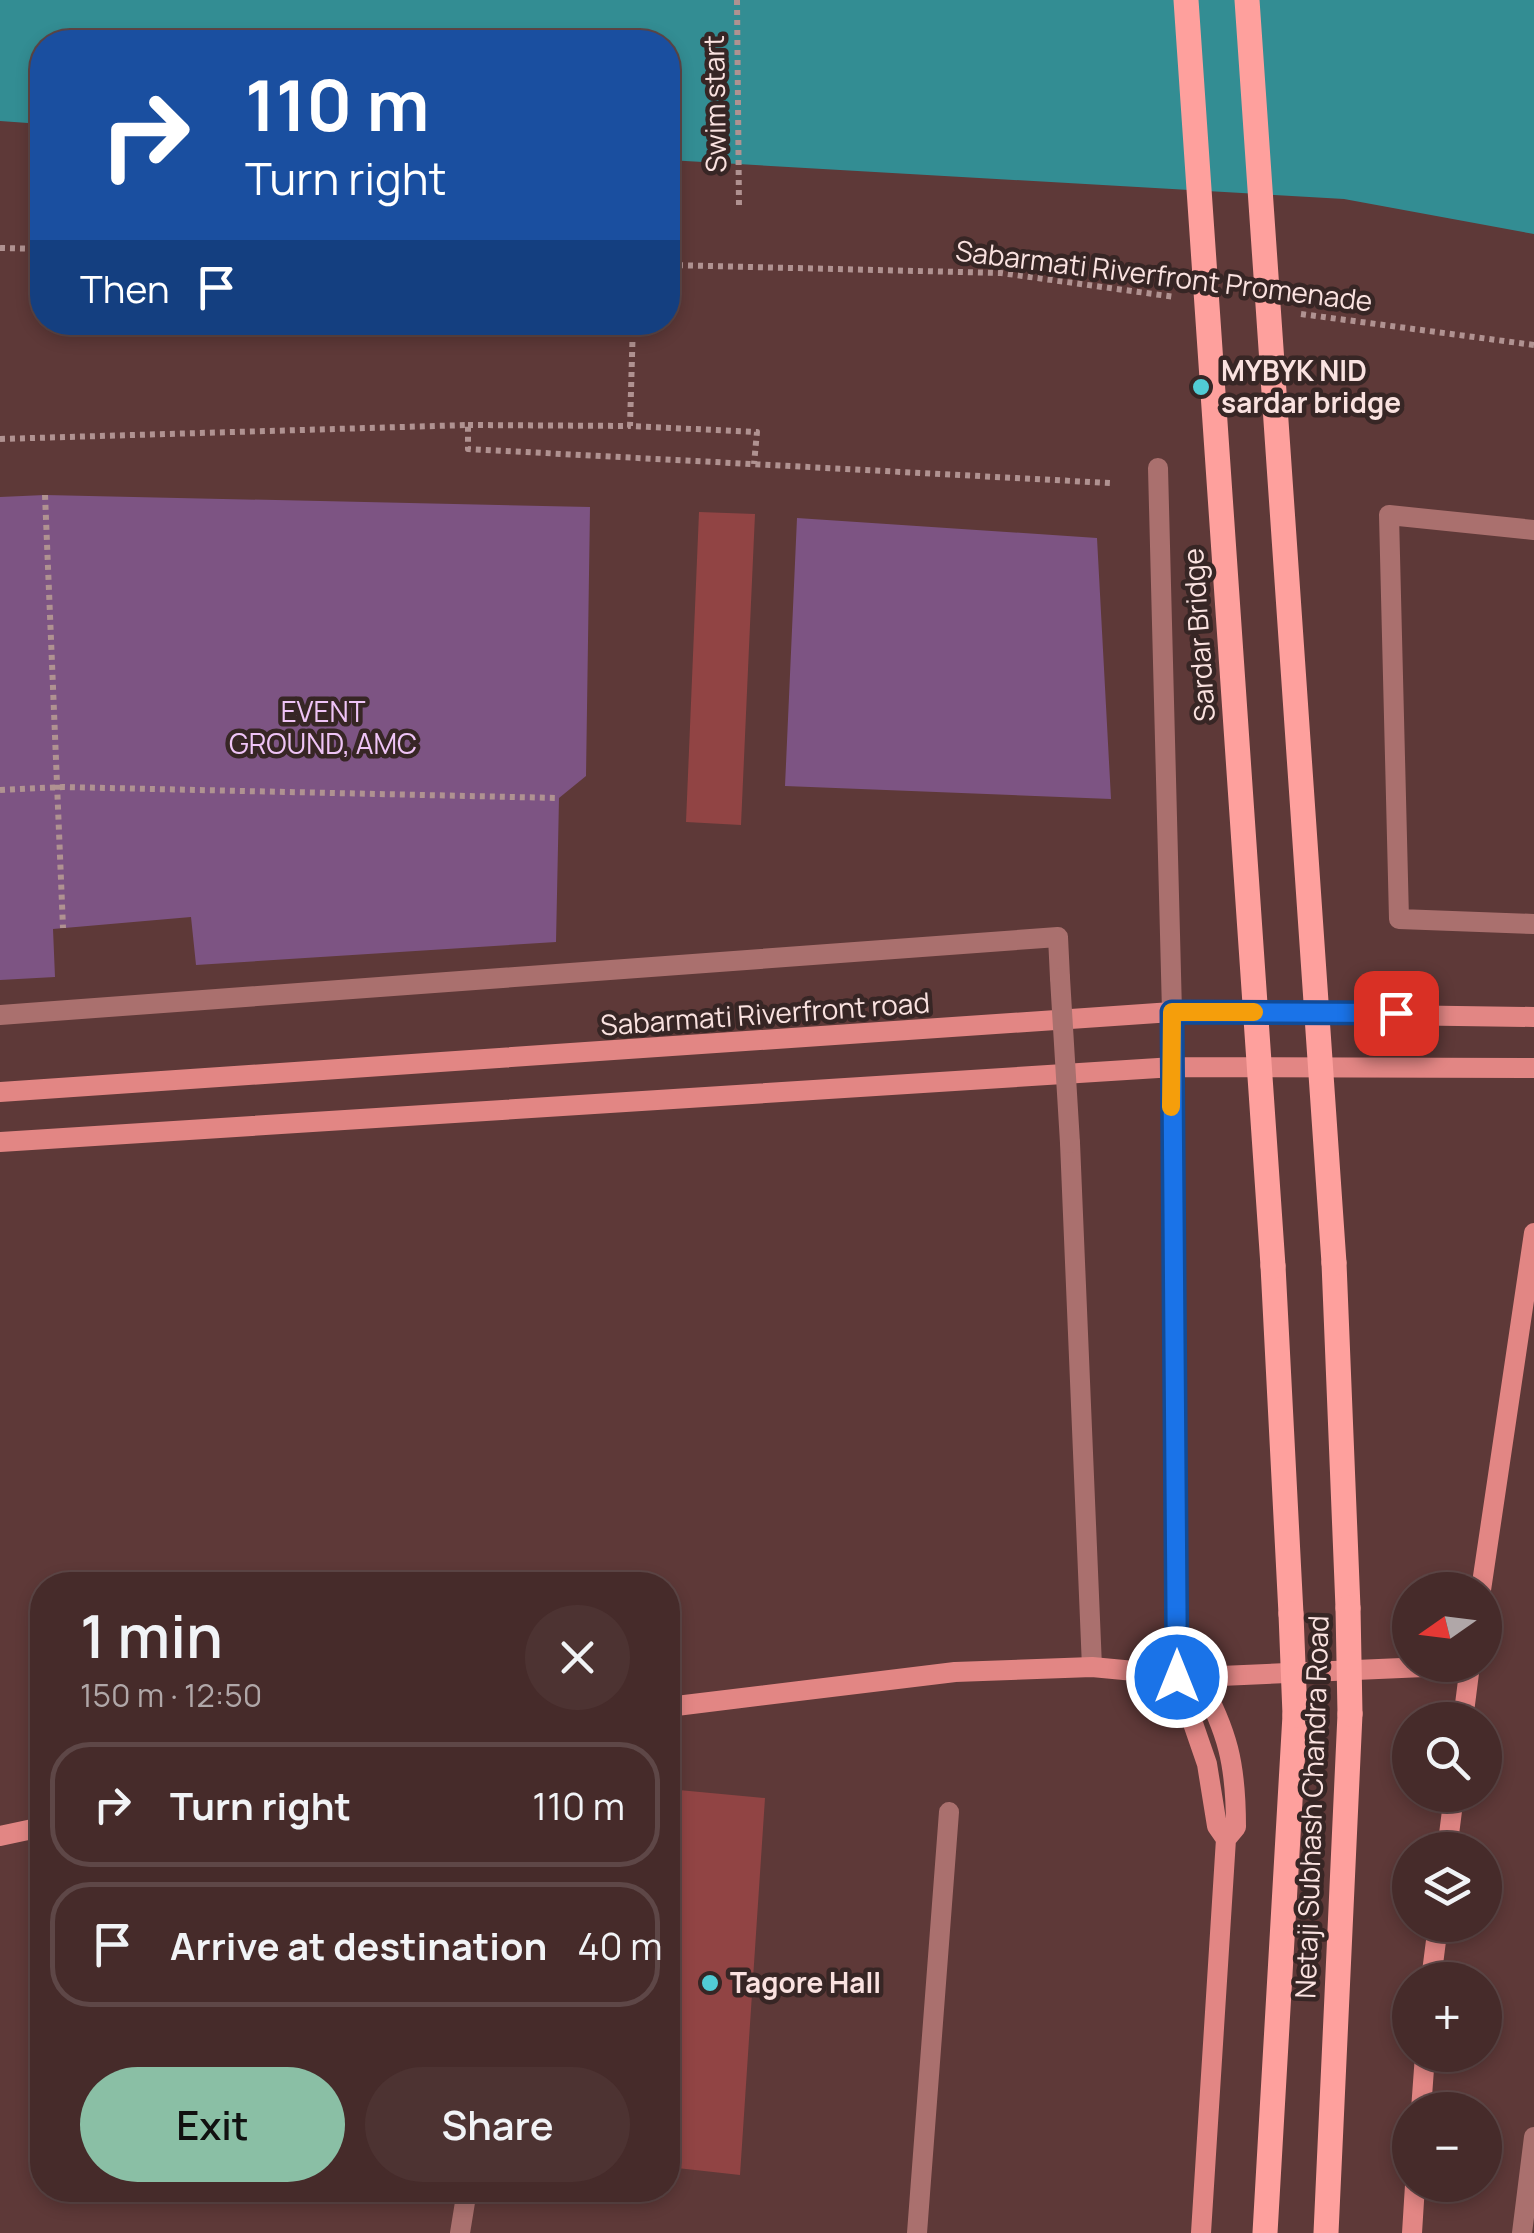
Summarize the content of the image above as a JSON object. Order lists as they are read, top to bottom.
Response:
{
  "streets": {
    "main road": ["Sardar Bridge", "Netaji Subhash Chandra Road"],
    "street": ["Sabarmati Riverfront road"],
    "path": ["Swim start", "Sabarmati Riverfront Promenade"]
  },
  "crossings": [
    ["Sardar Bridge", "Netaji Subhash Chandra Road"]
  ],
  "parks": ["EVENT GROUND, AMC"],
  "places": ["MYBYK NID sardar bridge", "Tagore Hall"],
  "north": "left",
  "page": {
    "turn": ["110 m", "Turn right"],
    "then": "Then",
    "map_buttons": ["+", "−"],
    "heading": ["1 min", "150 m · 12:50"],
    "list": [
      {
        "name": "Turn right",
        "value": "110 m"
      },
      {
        "name": "Arrive at destination",
        "value": "40 m"
      }
    ],
    "buttons": ["Exit", "Share"]
  }
}
